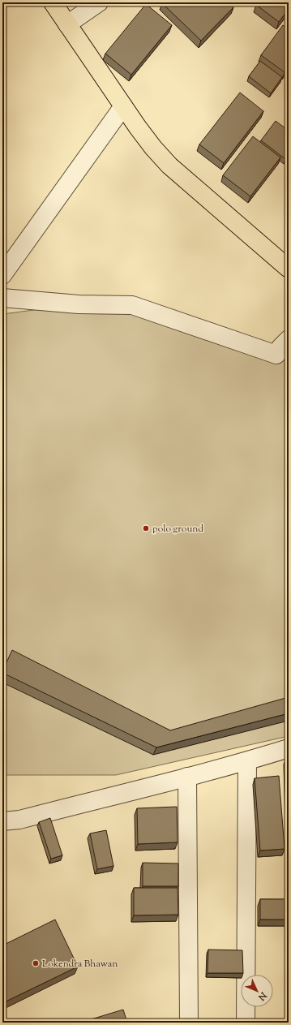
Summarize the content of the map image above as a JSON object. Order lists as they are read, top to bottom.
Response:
{
  "places": ["polo ground", "Lokendra Bhawan"],
  "north": "bottom right"
}
